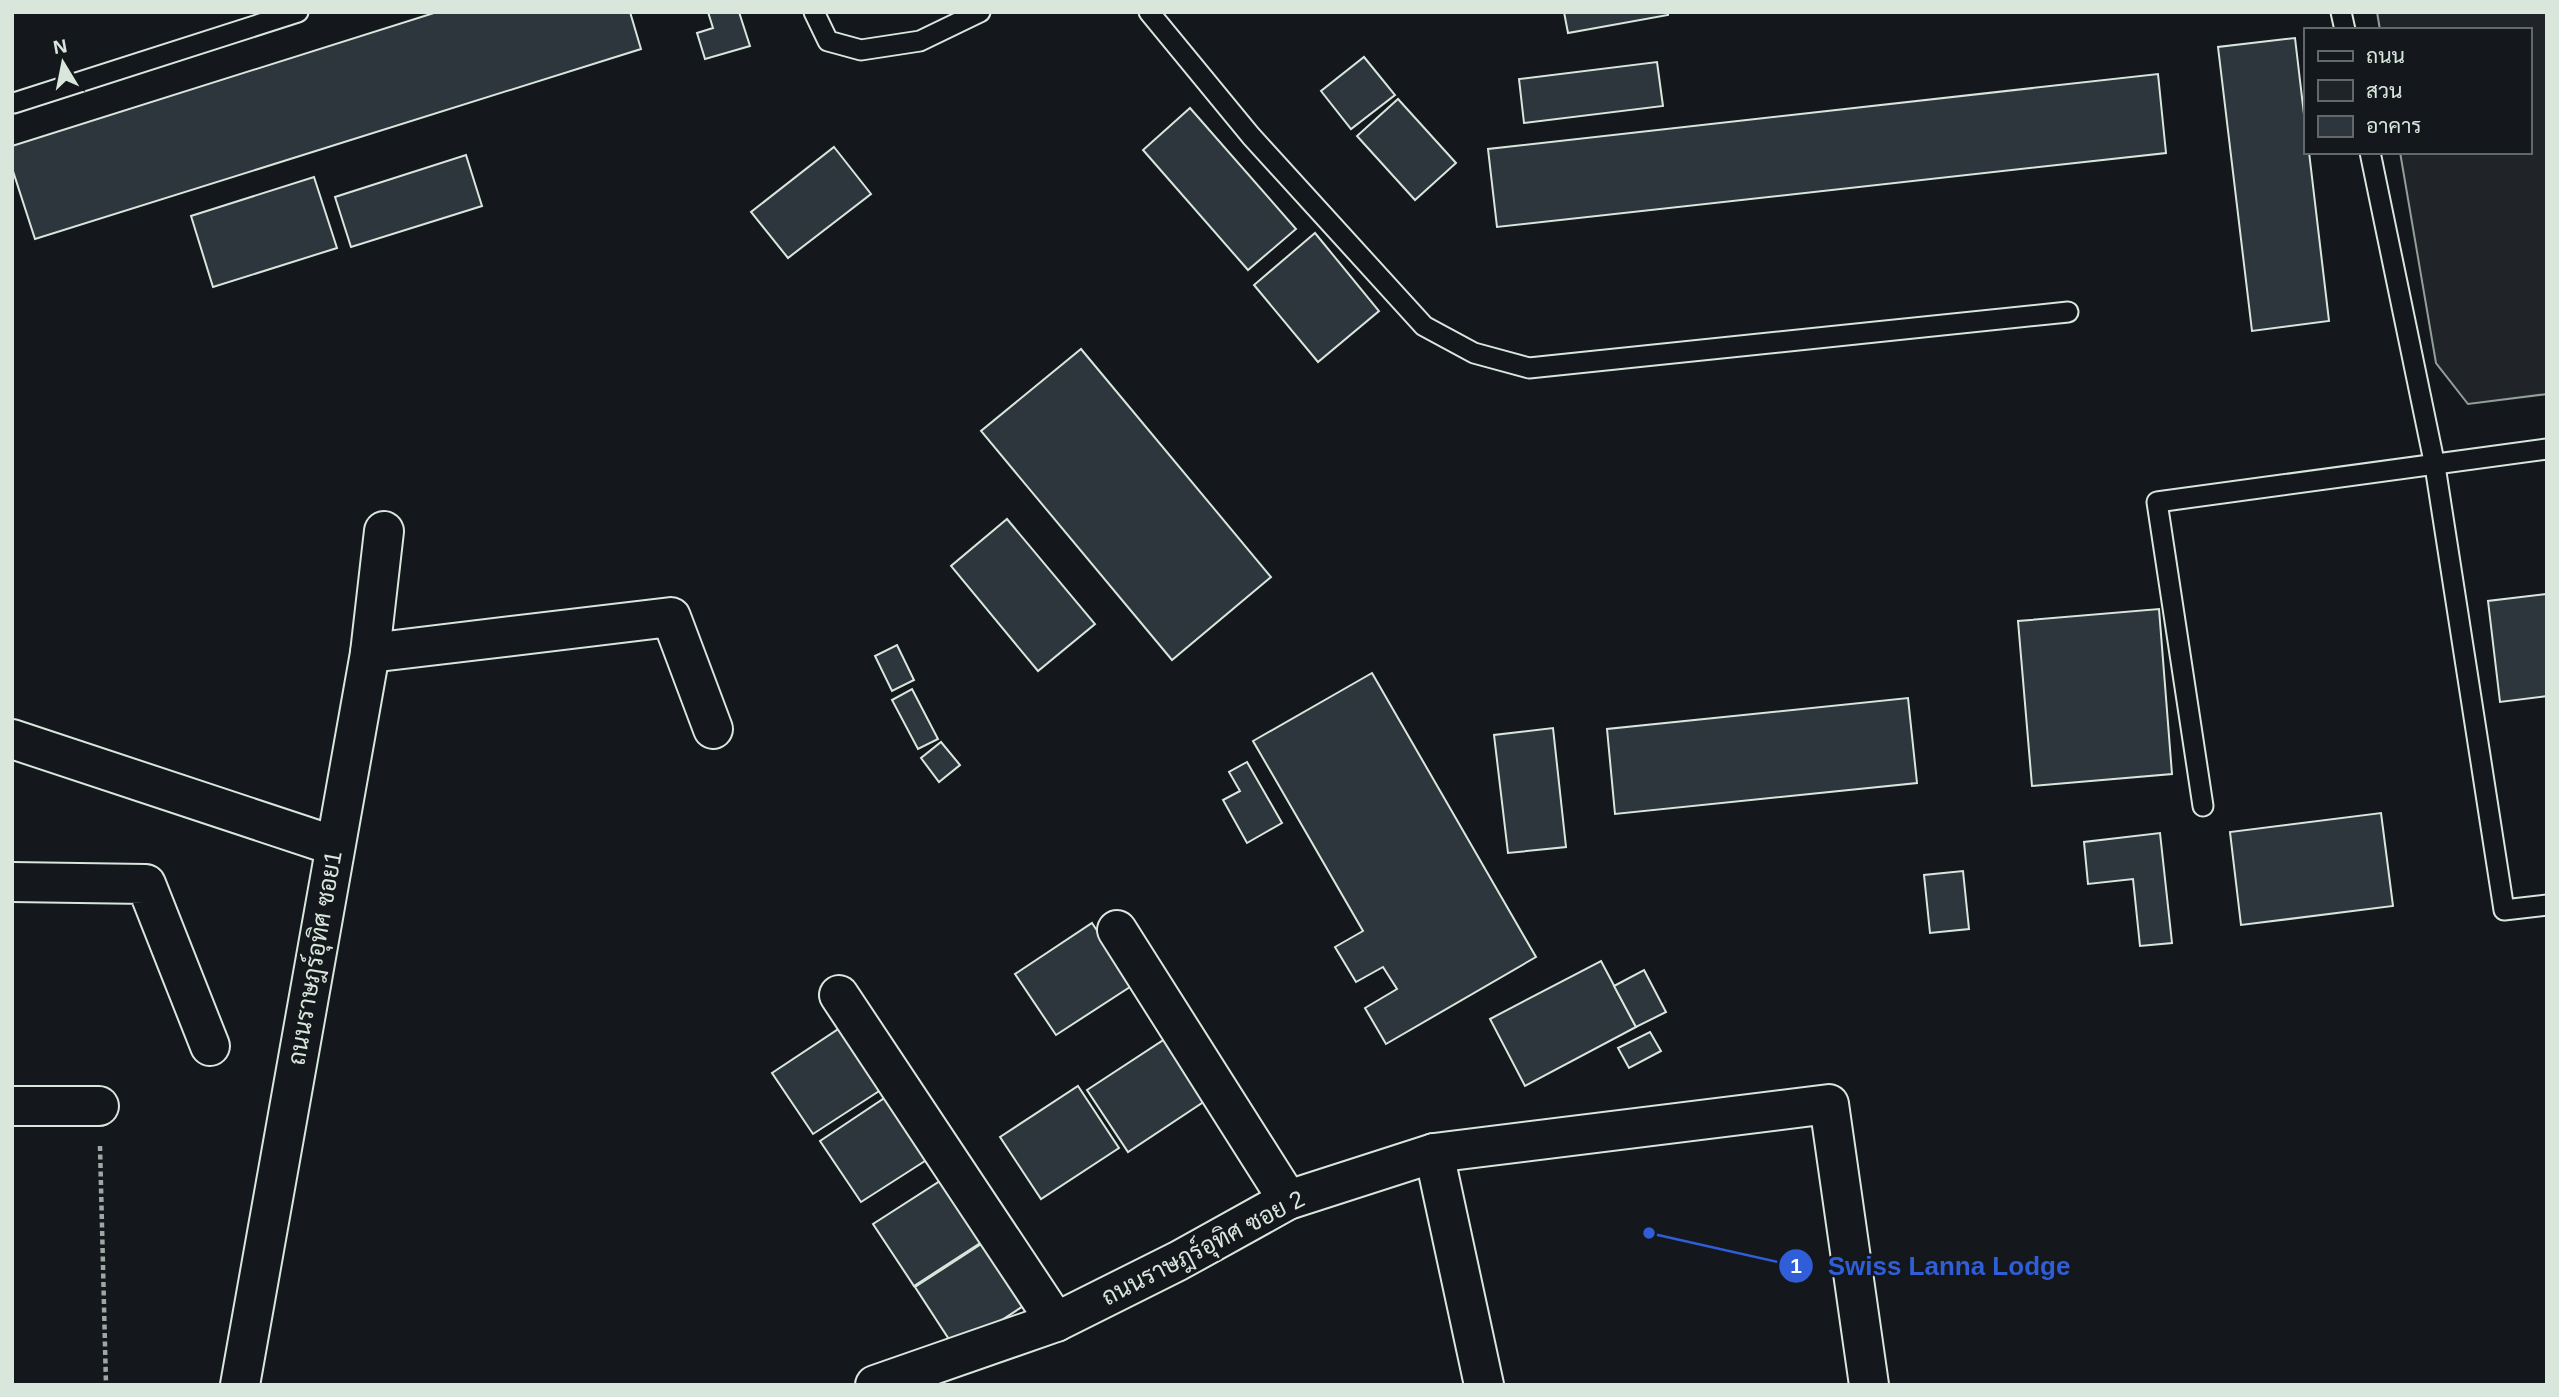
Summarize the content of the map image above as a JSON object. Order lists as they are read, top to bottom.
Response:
{
  "streets": {
    "street": ["ถนนราษฎร์อุทิศ ซอย1", "ถนนราษฎร์อุทิศ ซอย 2"]
  },
  "places": ["Swiss Lanna Lodge"],
  "legend": ["ถนน", "สวน", "อาคาร"],
  "north": "top"
}
